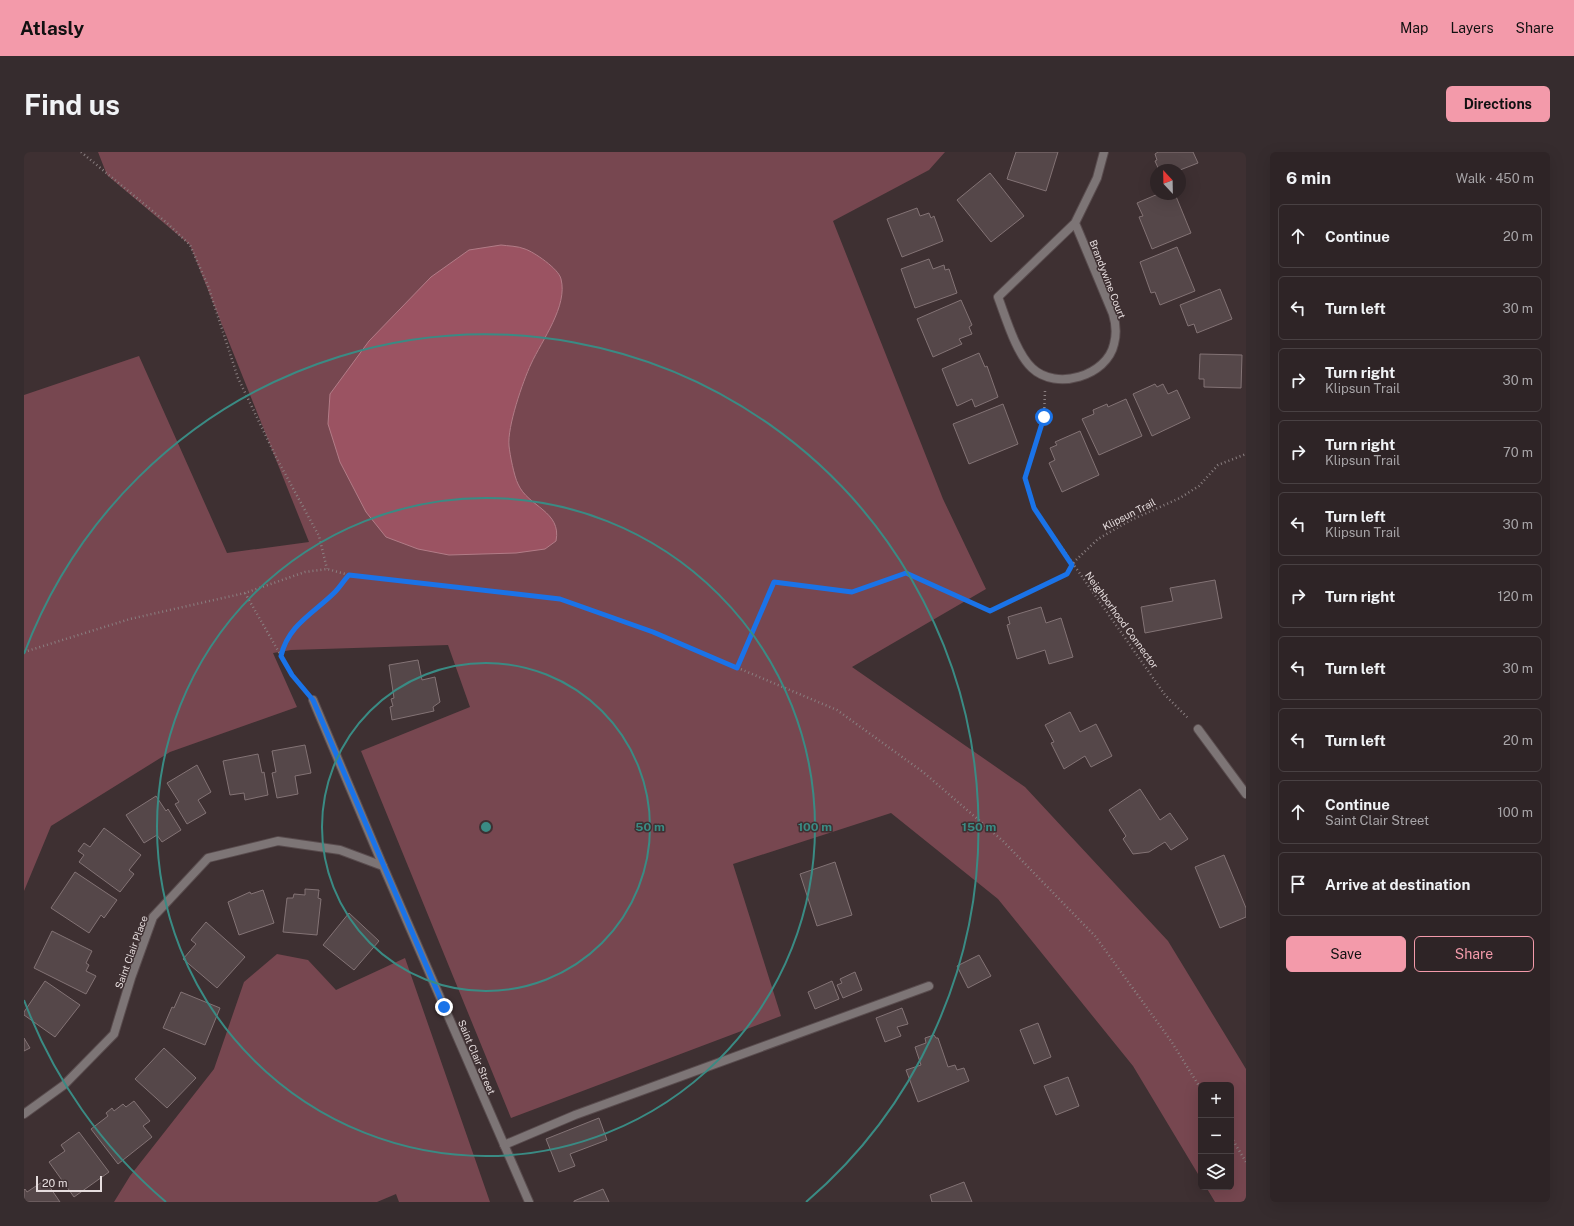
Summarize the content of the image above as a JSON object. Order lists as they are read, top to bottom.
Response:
{
  "streets": {
    "street": ["Brandywine Court", "Saint Clair Place", "Saint Clair Street"],
    "path": ["Klipsun Trail", "Neighborhood Connector"]
  },
  "crossings": [
    ["Brandywine Court", "Neighborhood Connector"],
    ["Klipsun Trail", "Neighborhood Connector"],
    ["Saint Clair Place", "Saint Clair Street"]
  ],
  "scale_bar": "20 m",
  "north": "top",
  "page": {
    "header": "Atlasly",
    "nav": ["Map", "Layers", "Share"],
    "buttons": [
      "Directions",
      ["Save", "Share"]
    ],
    "title": "Find us",
    "heading": ["6 min", "Walk · 450 m"],
    "list": [
      ["Continue", "20 m"],
      ["Turn left", "30 m"],
      ["Turn right", "Klipsun Trail", "30 m"],
      ["Turn right", "Klipsun Trail", "70 m"],
      ["Turn left", "Klipsun Trail", "30 m"],
      ["Turn right", "120 m"],
      ["Turn left", "30 m"],
      ["Turn left", "20 m"],
      ["Continue", "Saint Clair Street", "100 m"],
      "Arrive at destination"
    ],
    "map_buttons": ["+", "−"],
    "scale": "20 m"
  },
  "rings": ["50 m", "100 m", "150 m"]
}
